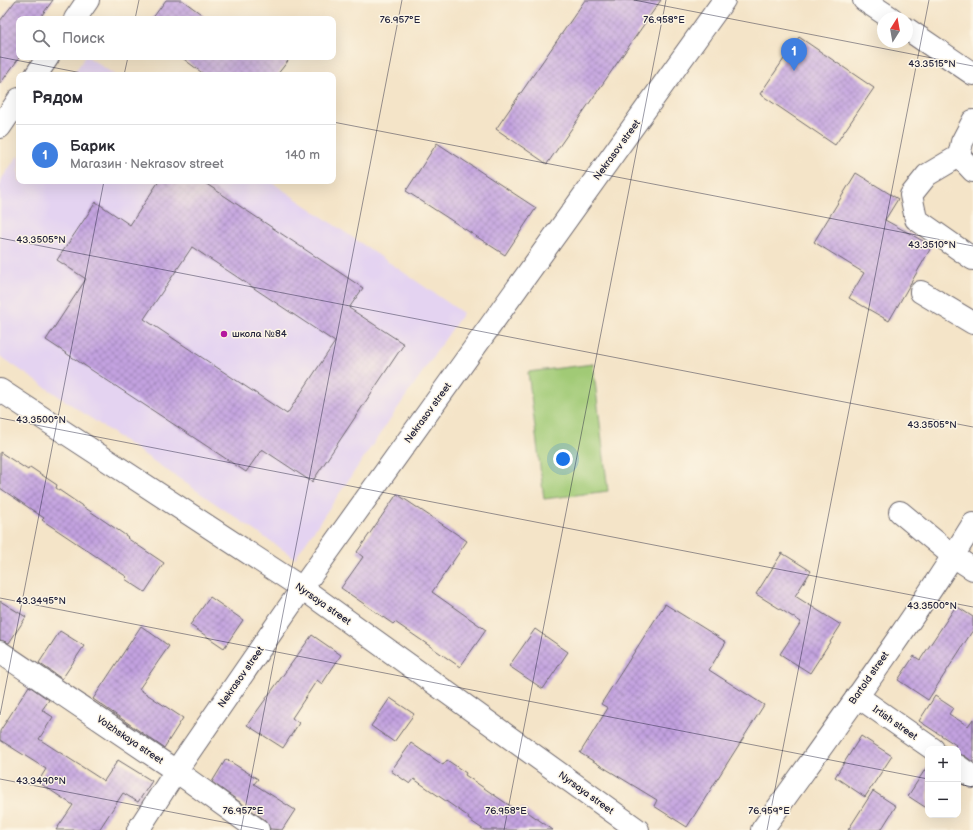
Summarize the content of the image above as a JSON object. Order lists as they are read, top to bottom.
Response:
{
  "streets": {
    "street": [
      "Nekrasov street",
      "Nyrsaya street",
      "Bartold street",
      "Irtish street",
      "Volzhskaya street"
    ]
  },
  "crossings": [
    ["Nekrasov street", "Nyrsaya street"],
    ["Nekrasov street", "Volzhskaya street"],
    ["Bartold street", "Irtish street"]
  ],
  "places": ["школа №84"],
  "north": "top",
  "page": {
    "search": "Поиск",
    "pins": "1",
    "heading": "Рядом",
    "list": [
      {
        "mark": "1",
        "name": "Барик",
        "note": "Магазин · Nekrasov street",
        "value": "140 m"
      }
    ],
    "map_buttons": ["+", "−"]
  },
  "coordinates": [
    "76.957°E",
    "76.958°E",
    "43.3515°N",
    "43.3505°N",
    "43.3510°N",
    "43.3500°N",
    "43.3495°N",
    "43.3490°N",
    "76.959°E"
  ]
}
